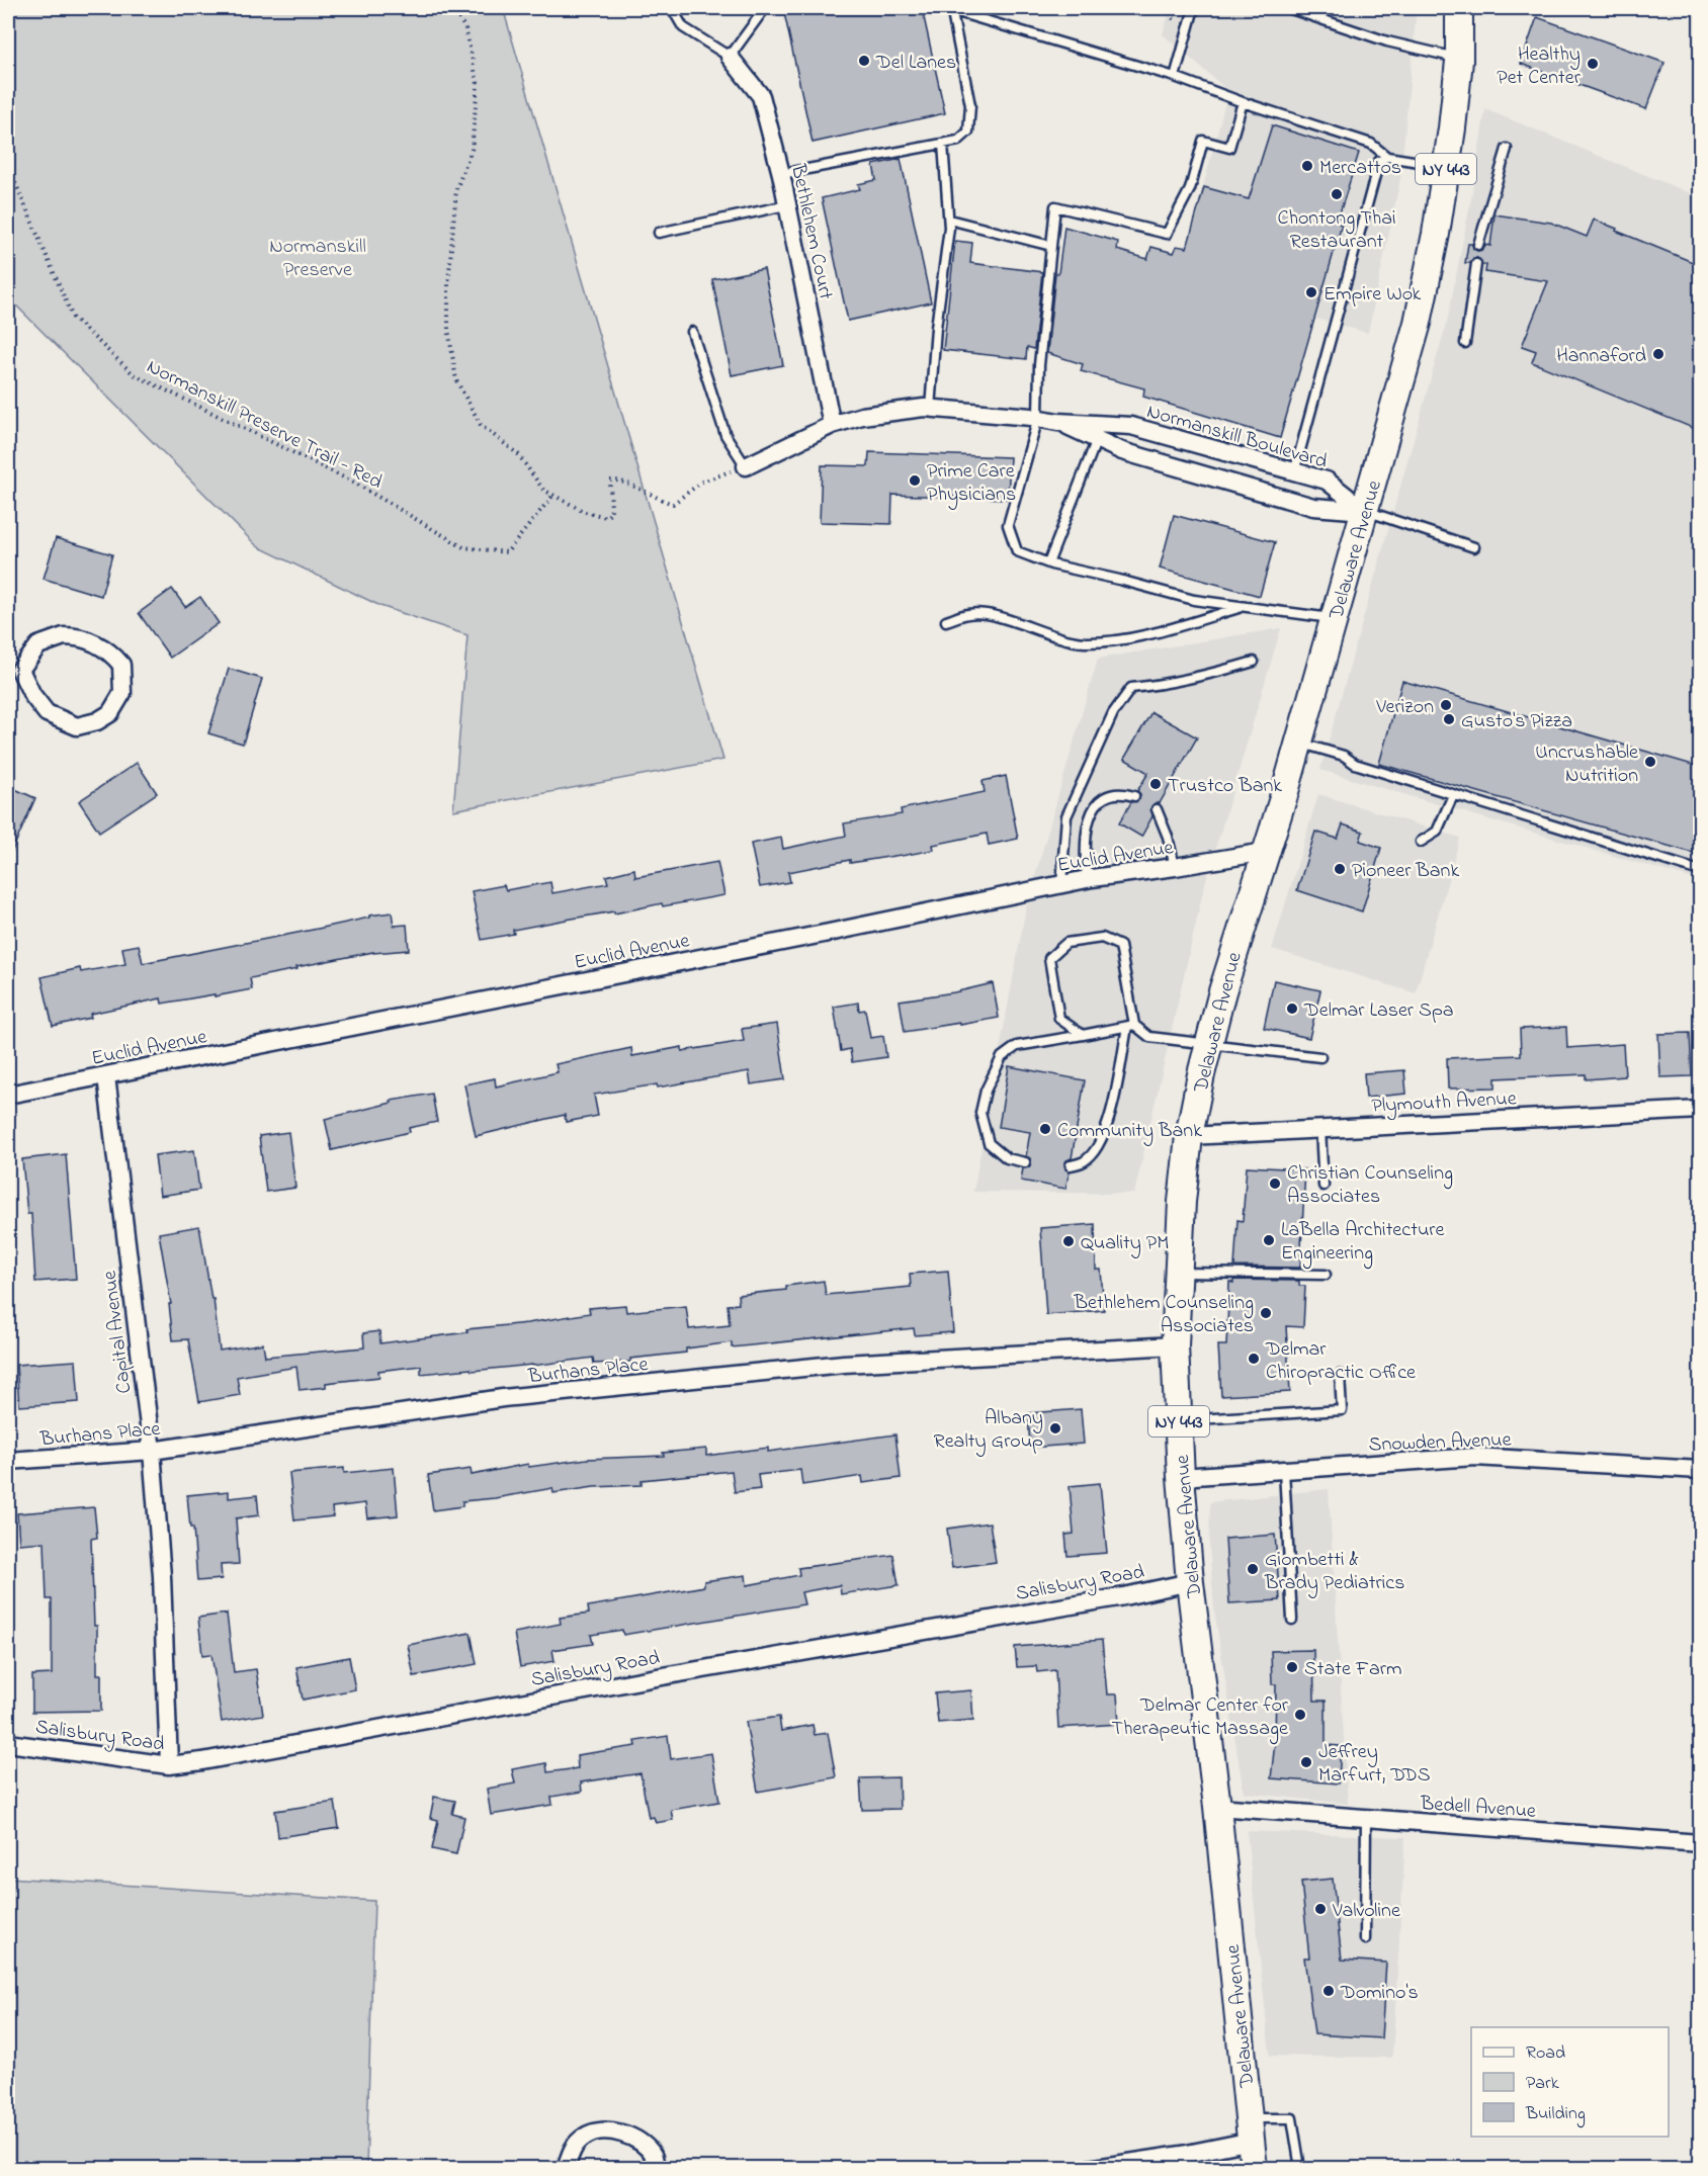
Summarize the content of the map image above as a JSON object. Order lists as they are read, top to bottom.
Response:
{
  "streets": {
    "main road": ["NY 443", "Delaware Avenue"],
    "street": [
      "Bethlehem Court",
      "Normanskill Boulevard",
      "Euclid Avenue",
      "Plymouth Avenue",
      "Capital Avenue",
      "Burhans Place",
      "Snowden Avenue",
      "Salisbury Road",
      "Bedell Avenue"
    ],
    "path": ["Normanskill Preserve Trail - Red"]
  },
  "crossings": [
    ["Bethlehem Court", "Normanskill Boulevard"],
    ["Normanskill Boulevard", "Delaware Avenue"],
    ["Delaware Avenue", "Euclid Avenue"],
    ["Delaware Avenue", "Plymouth Avenue"],
    ["Delaware Avenue", "Burhans Place"],
    ["Delaware Avenue", "Snowden Avenue"],
    ["Delaware Avenue", "Salisbury Road"],
    ["Delaware Avenue", "Bedell Avenue"],
    ["Euclid Avenue", "Capital Avenue"],
    ["Capital Avenue", "Burhans Place"],
    ["Capital Avenue", "Salisbury Road"]
  ],
  "parks": ["Normanskill Preserve"],
  "places": [
    "Del Lanes",
    "Healthy Pet Center",
    "Mercattos",
    "Chontong Thai Restaurant",
    "Empire Wok",
    "Hannaford",
    "Prime Care Physicians",
    "Verizon",
    "Gusto's Pizza",
    "Uncrushable Nutrition",
    "Trustco Bank",
    "Pioneer Bank",
    "Delmar Laser Spa",
    "Community Bank",
    "Christian Counseling Associates",
    "LaBella Architecture Engineering",
    "Quality PM",
    "Bethlehem Counseling Associates",
    "Delmar Chiropractic Office",
    "Albany Realty Group",
    "Giombetti & Brady Pediatrics",
    "State Farm",
    "Delmar Center for Therapeutic Massage",
    "Jeffrey Marfurt, DDS",
    "Valvoline",
    "Domino's"
  ],
  "legend": ["Road", "Park", "Building"]
}
